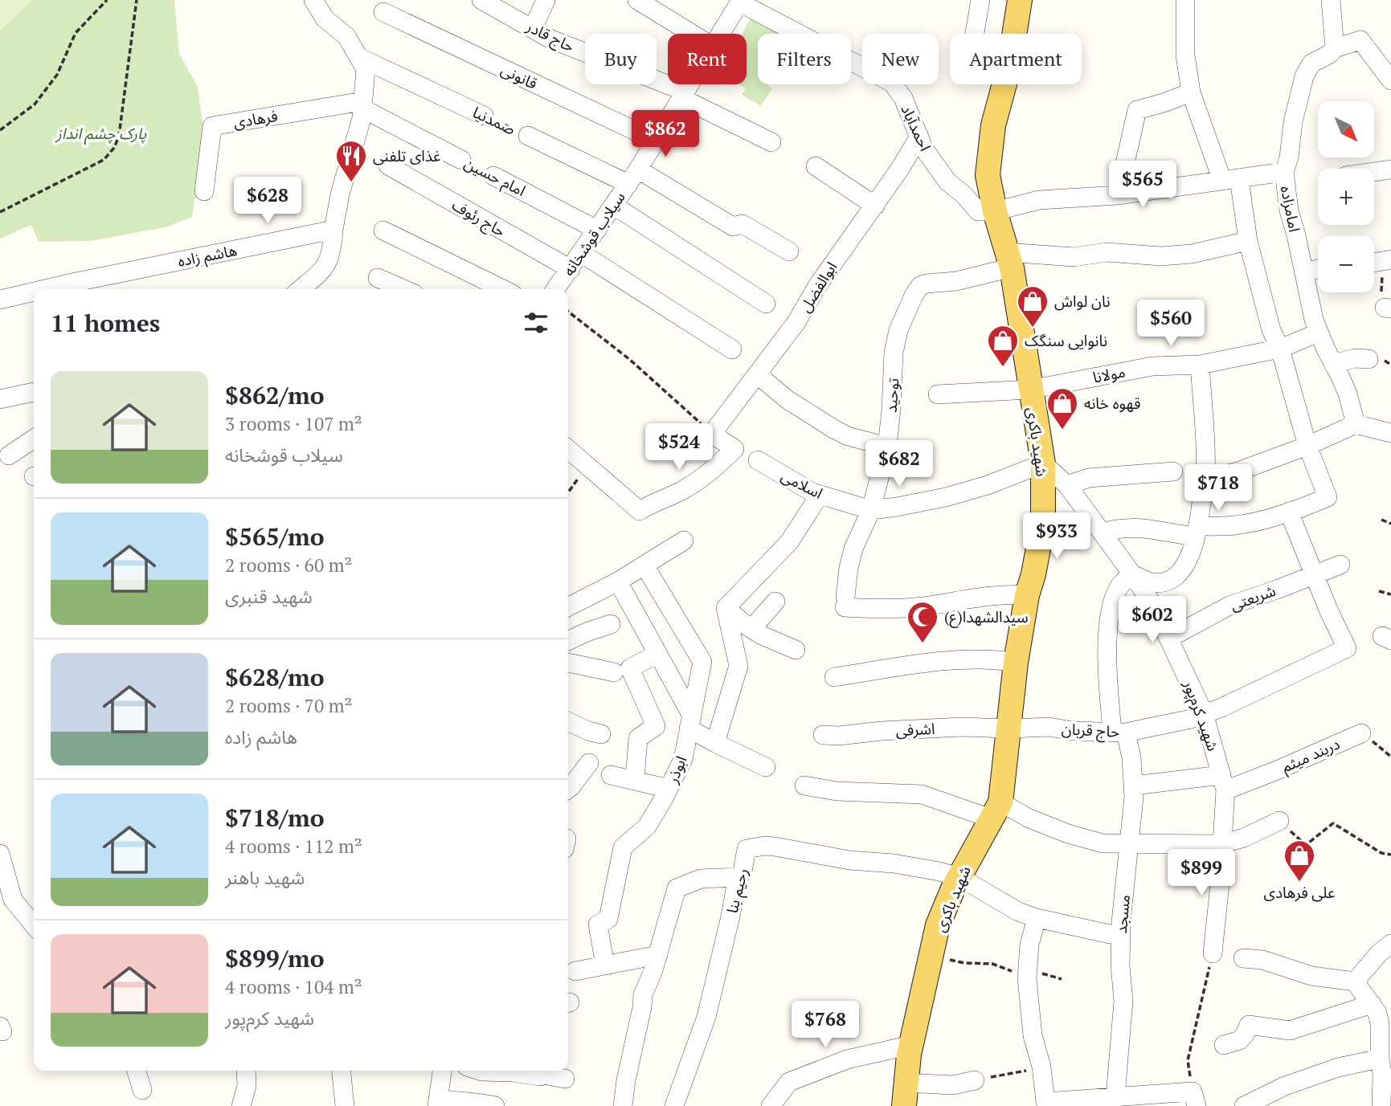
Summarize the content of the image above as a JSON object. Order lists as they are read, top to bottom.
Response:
{
  "streets": {
    "main road": ["شهید باکری"],
    "street": [
      "حاج قادر",
      "قانونی",
      "فرهادی",
      "صمدنیا",
      "احمدآباد",
      "امام حسین",
      "امامزاده",
      "حاج رئوف",
      "سیلاب قوشخانه",
      "هاشم زاده",
      "ابوالفضل",
      "مولانا",
      "توحید",
      "اسلامی",
      "شریعتی",
      "شهید کرم‌پور",
      "اشرفی",
      "حاج قربان",
      "دربند میثم",
      "ابوذر",
      "رحیم بنا",
      "مسجد"
    ]
  },
  "crossings": [
    ["حاج قادر", "سیلاب قوشخانه"],
    ["قانونی", "سیلاب قوشخانه"],
    ["فرهادی", "امام حسین"],
    ["صمدنیا", "سیلاب قوشخانه"],
    ["احمدآباد", "سیلاب قوشخانه"],
    ["احمدآباد", "ابوالفضل"],
    ["احمدآباد", "شهید باکری"],
    ["امام حسین", "سیلاب قوشخانه"],
    ["امامزاده", "مولانا"],
    ["حاج رئوف", "سیلاب قوشخانه"],
    ["مولانا", "شهید باکری"],
    ["توحید", "شهید باکری"],
    ["توحید", "اسلامی"],
    ["شهید باکری", "اسلامی"],
    ["شهید باکری", "شهید کرم‌پور"],
    ["شهید باکری", "اشرفی"],
    ["شهید باکری", "حاج قربان"],
    ["شهید باکری", "رحیم بنا"],
    ["اسلامی", "شهید کرم‌پور"],
    ["شریعتی", "شهید کرم‌پور"],
    ["شریعتی", "حاج قربان"],
    ["شهید کرم‌پور", "حاج قربان"],
    ["شهید کرم‌پور", "دربند میثم"],
    ["شهید کرم‌پور", "مسجد"],
    ["اشرفی", "حاج قربان"],
    ["حاج قربان", "مسجد"],
    ["دربند میثم", "مسجد"]
  ],
  "parks": ["پارک چشم انداز"],
  "places": {
    "restaurant": ["غذای تلفنی"],
    "shop": [
      "نان لواش",
      "نانوایی سنگک",
      "قهوه خانه",
      "علی فرهادی"
    ],
    "mosque": ["سیدالشهدا(ع)"]
  },
  "north": "bottom right",
  "page": {
    "chip": [
      "Buy",
      "Rent",
      "Filters",
      "New",
      "Apartment"
    ],
    "map_buttons": ["+", "−"],
    "price": [
      "$862",
      "$565",
      "$628",
      "$560",
      "$524",
      "$682",
      "$718",
      "$933",
      "$602",
      "$899",
      "$768"
    ],
    "heading": "11 homes",
    "list": [
      {
        "name": "$862/mo",
        "note": "3 rooms · 107 m² · سیلاب قوشخانه"
      },
      {
        "name": "$565/mo",
        "note": "2 rooms · 60 m² · شهید قنبری"
      },
      {
        "name": "$628/mo",
        "note": "2 rooms · 70 m² · هاشم زاده"
      },
      {
        "name": "$718/mo",
        "note": "4 rooms · 112 m² · شهید باهنر"
      },
      {
        "name": "$899/mo",
        "note": "4 rooms · 104 m² · شهید کرم‌پور"
      }
    ]
  }
}
